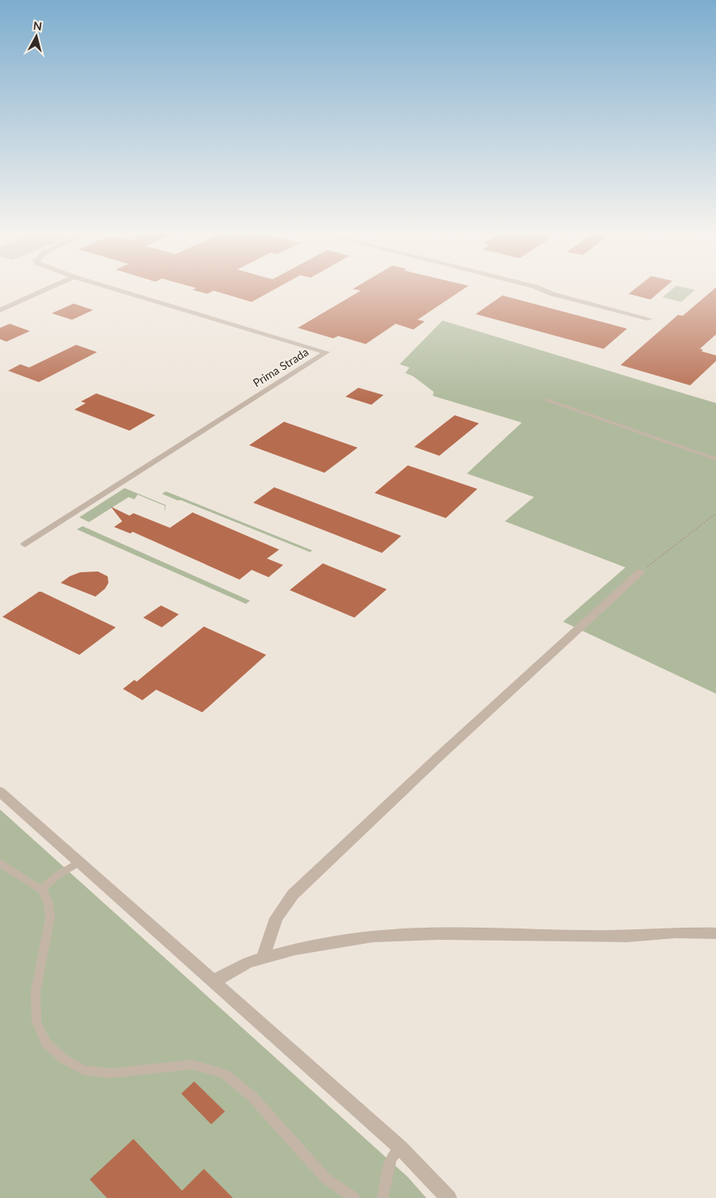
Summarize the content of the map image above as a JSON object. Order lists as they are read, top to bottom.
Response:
{
  "streets": {
    "street": ["Prima Strada"]
  },
  "north": "top"
}
